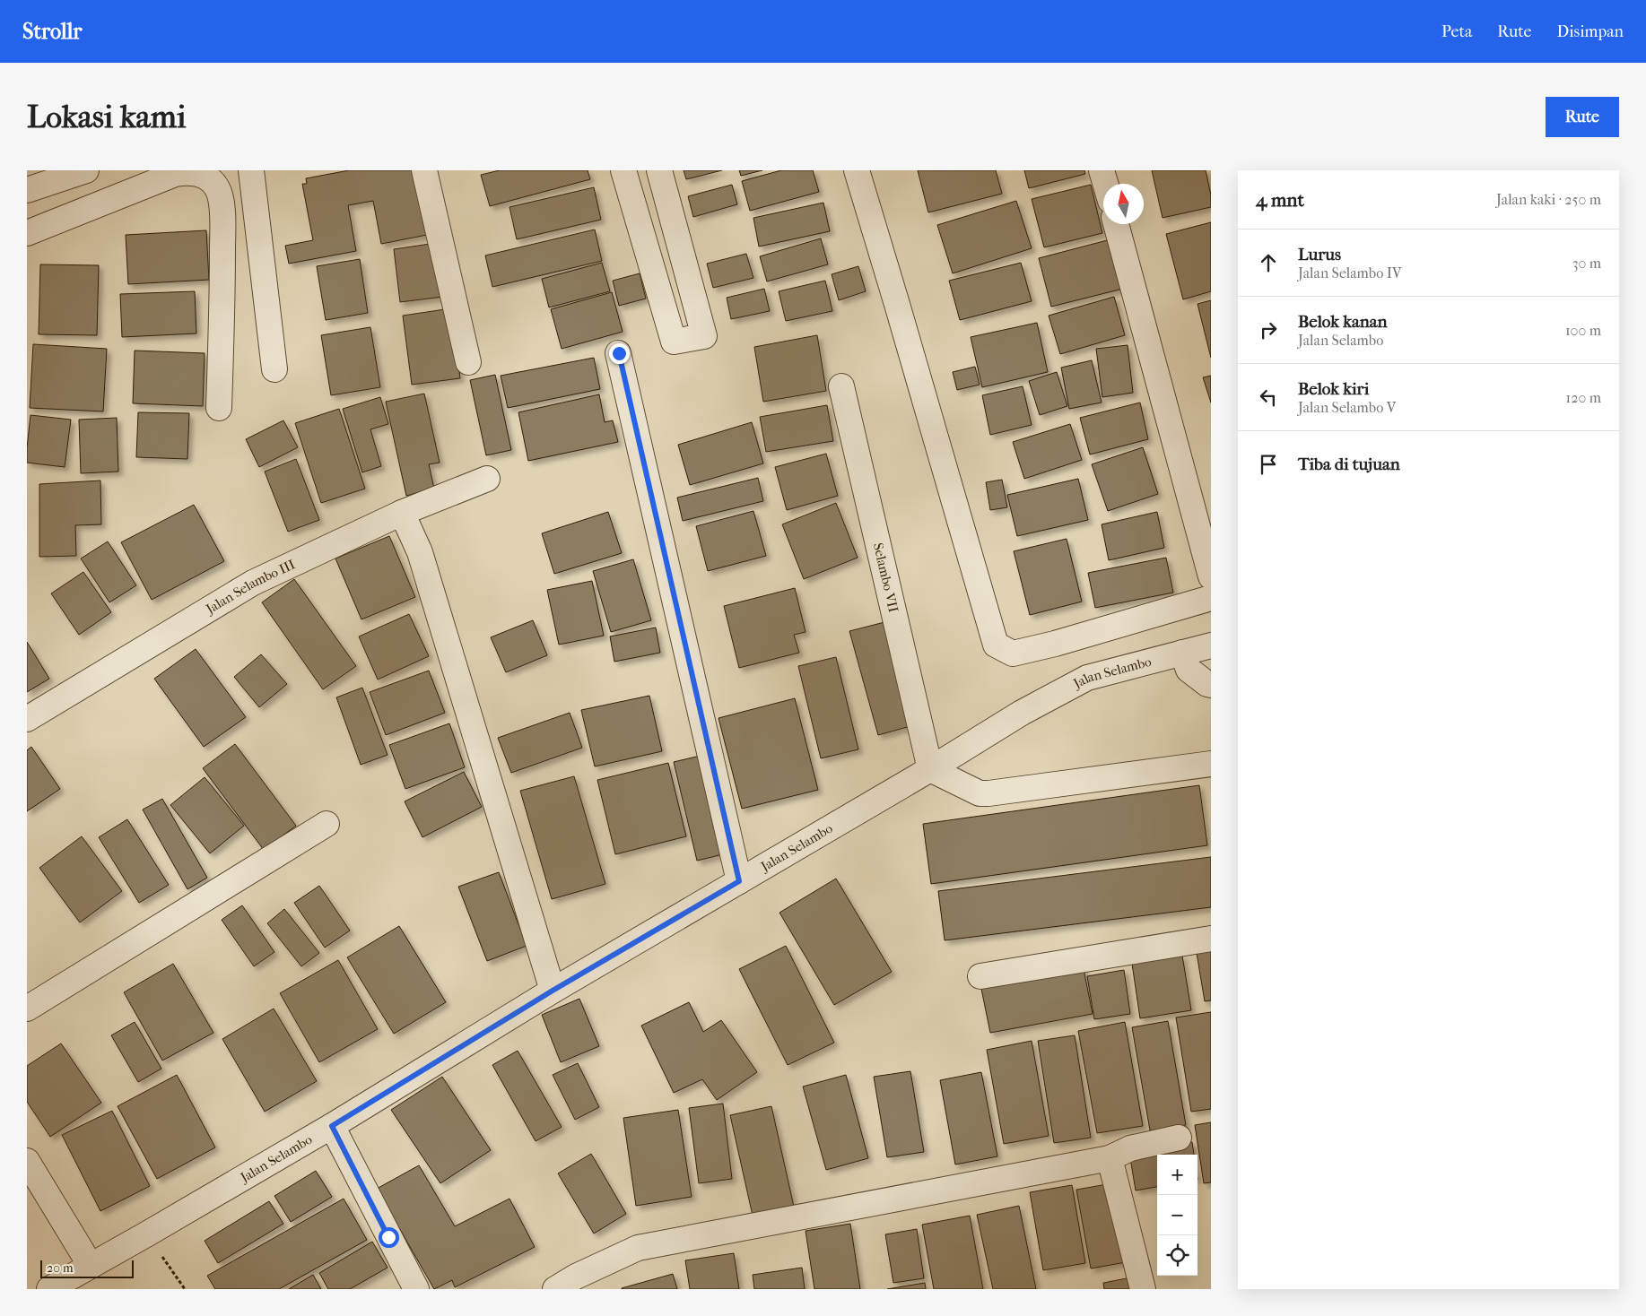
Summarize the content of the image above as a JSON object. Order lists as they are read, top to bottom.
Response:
{
  "streets": {
    "street": ["Selambo VII", "Jalan Selambo III", "Jalan Selambo"]
  },
  "crossings": [
    ["Selambo VII", "Jalan Selambo"]
  ],
  "scale_bar": "20 m",
  "north": "top",
  "page": {
    "header": "Strollr",
    "nav": ["Peta", "Rute", "Disimpan"],
    "buttons": "Rute",
    "title": "Lokasi kami",
    "heading": ["4 mnt", "Jalan kaki · 250 m"],
    "list": [
      ["Lurus", "Jalan Selambo IV", "30 m"],
      ["Belok kanan", "Jalan Selambo", "100 m"],
      ["Belok kiri", "Jalan Selambo V", "120 m"],
      "Tiba di tujuan"
    ],
    "map_buttons": ["+", "−"],
    "scale": "20 m"
  }
}
